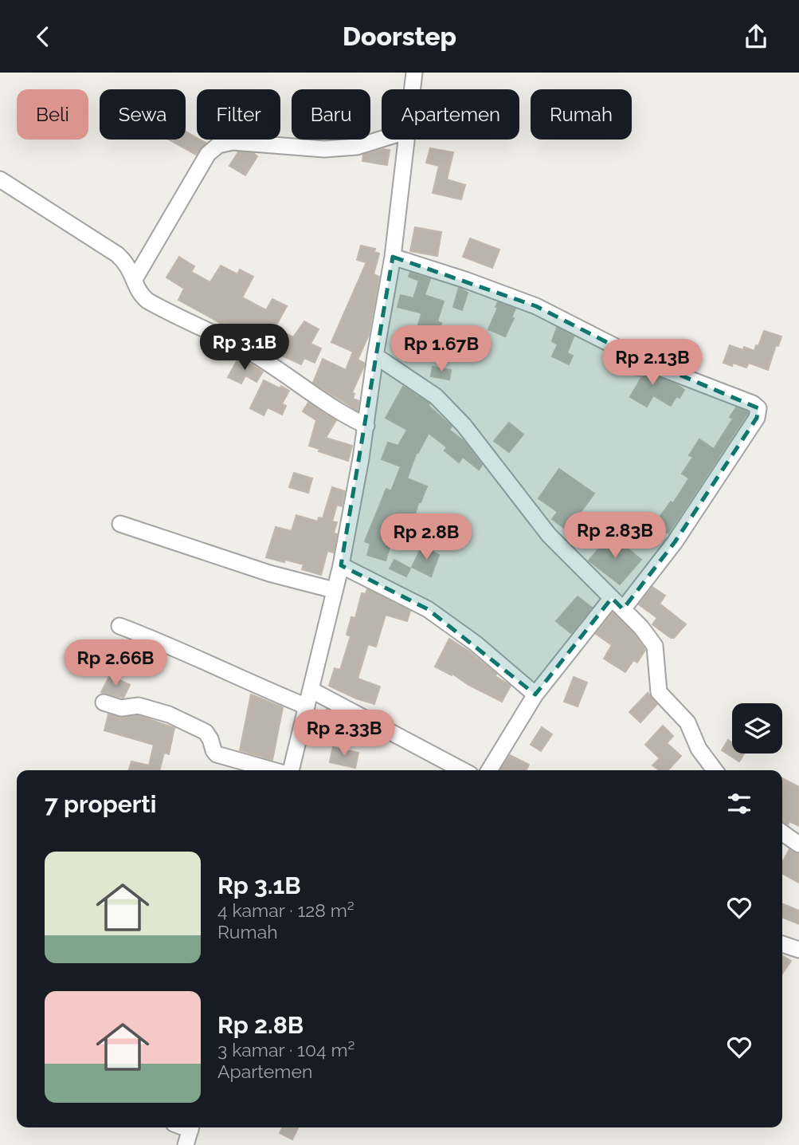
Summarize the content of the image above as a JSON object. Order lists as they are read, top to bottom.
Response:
{
  "page": {
    "header": "Doorstep",
    "chip": [
      "Beli",
      "Sewa",
      "Filter",
      "Baru",
      "Apartemen",
      "Rumah"
    ],
    "price": [
      "Rp 3.1B",
      "Rp 1.67B",
      "Rp 2.13B",
      "Rp 2.83B",
      "Rp 2.8B",
      "Rp 2.66B",
      "Rp 2.33B"
    ],
    "heading": "7 properti",
    "list": [
      {
        "name": "Rp 3.1B",
        "note": "4 kamar · 128 m² · Rumah"
      },
      {
        "name": "Rp 2.8B",
        "note": "3 kamar · 104 m² · Apartemen"
      }
    ]
  }
}
